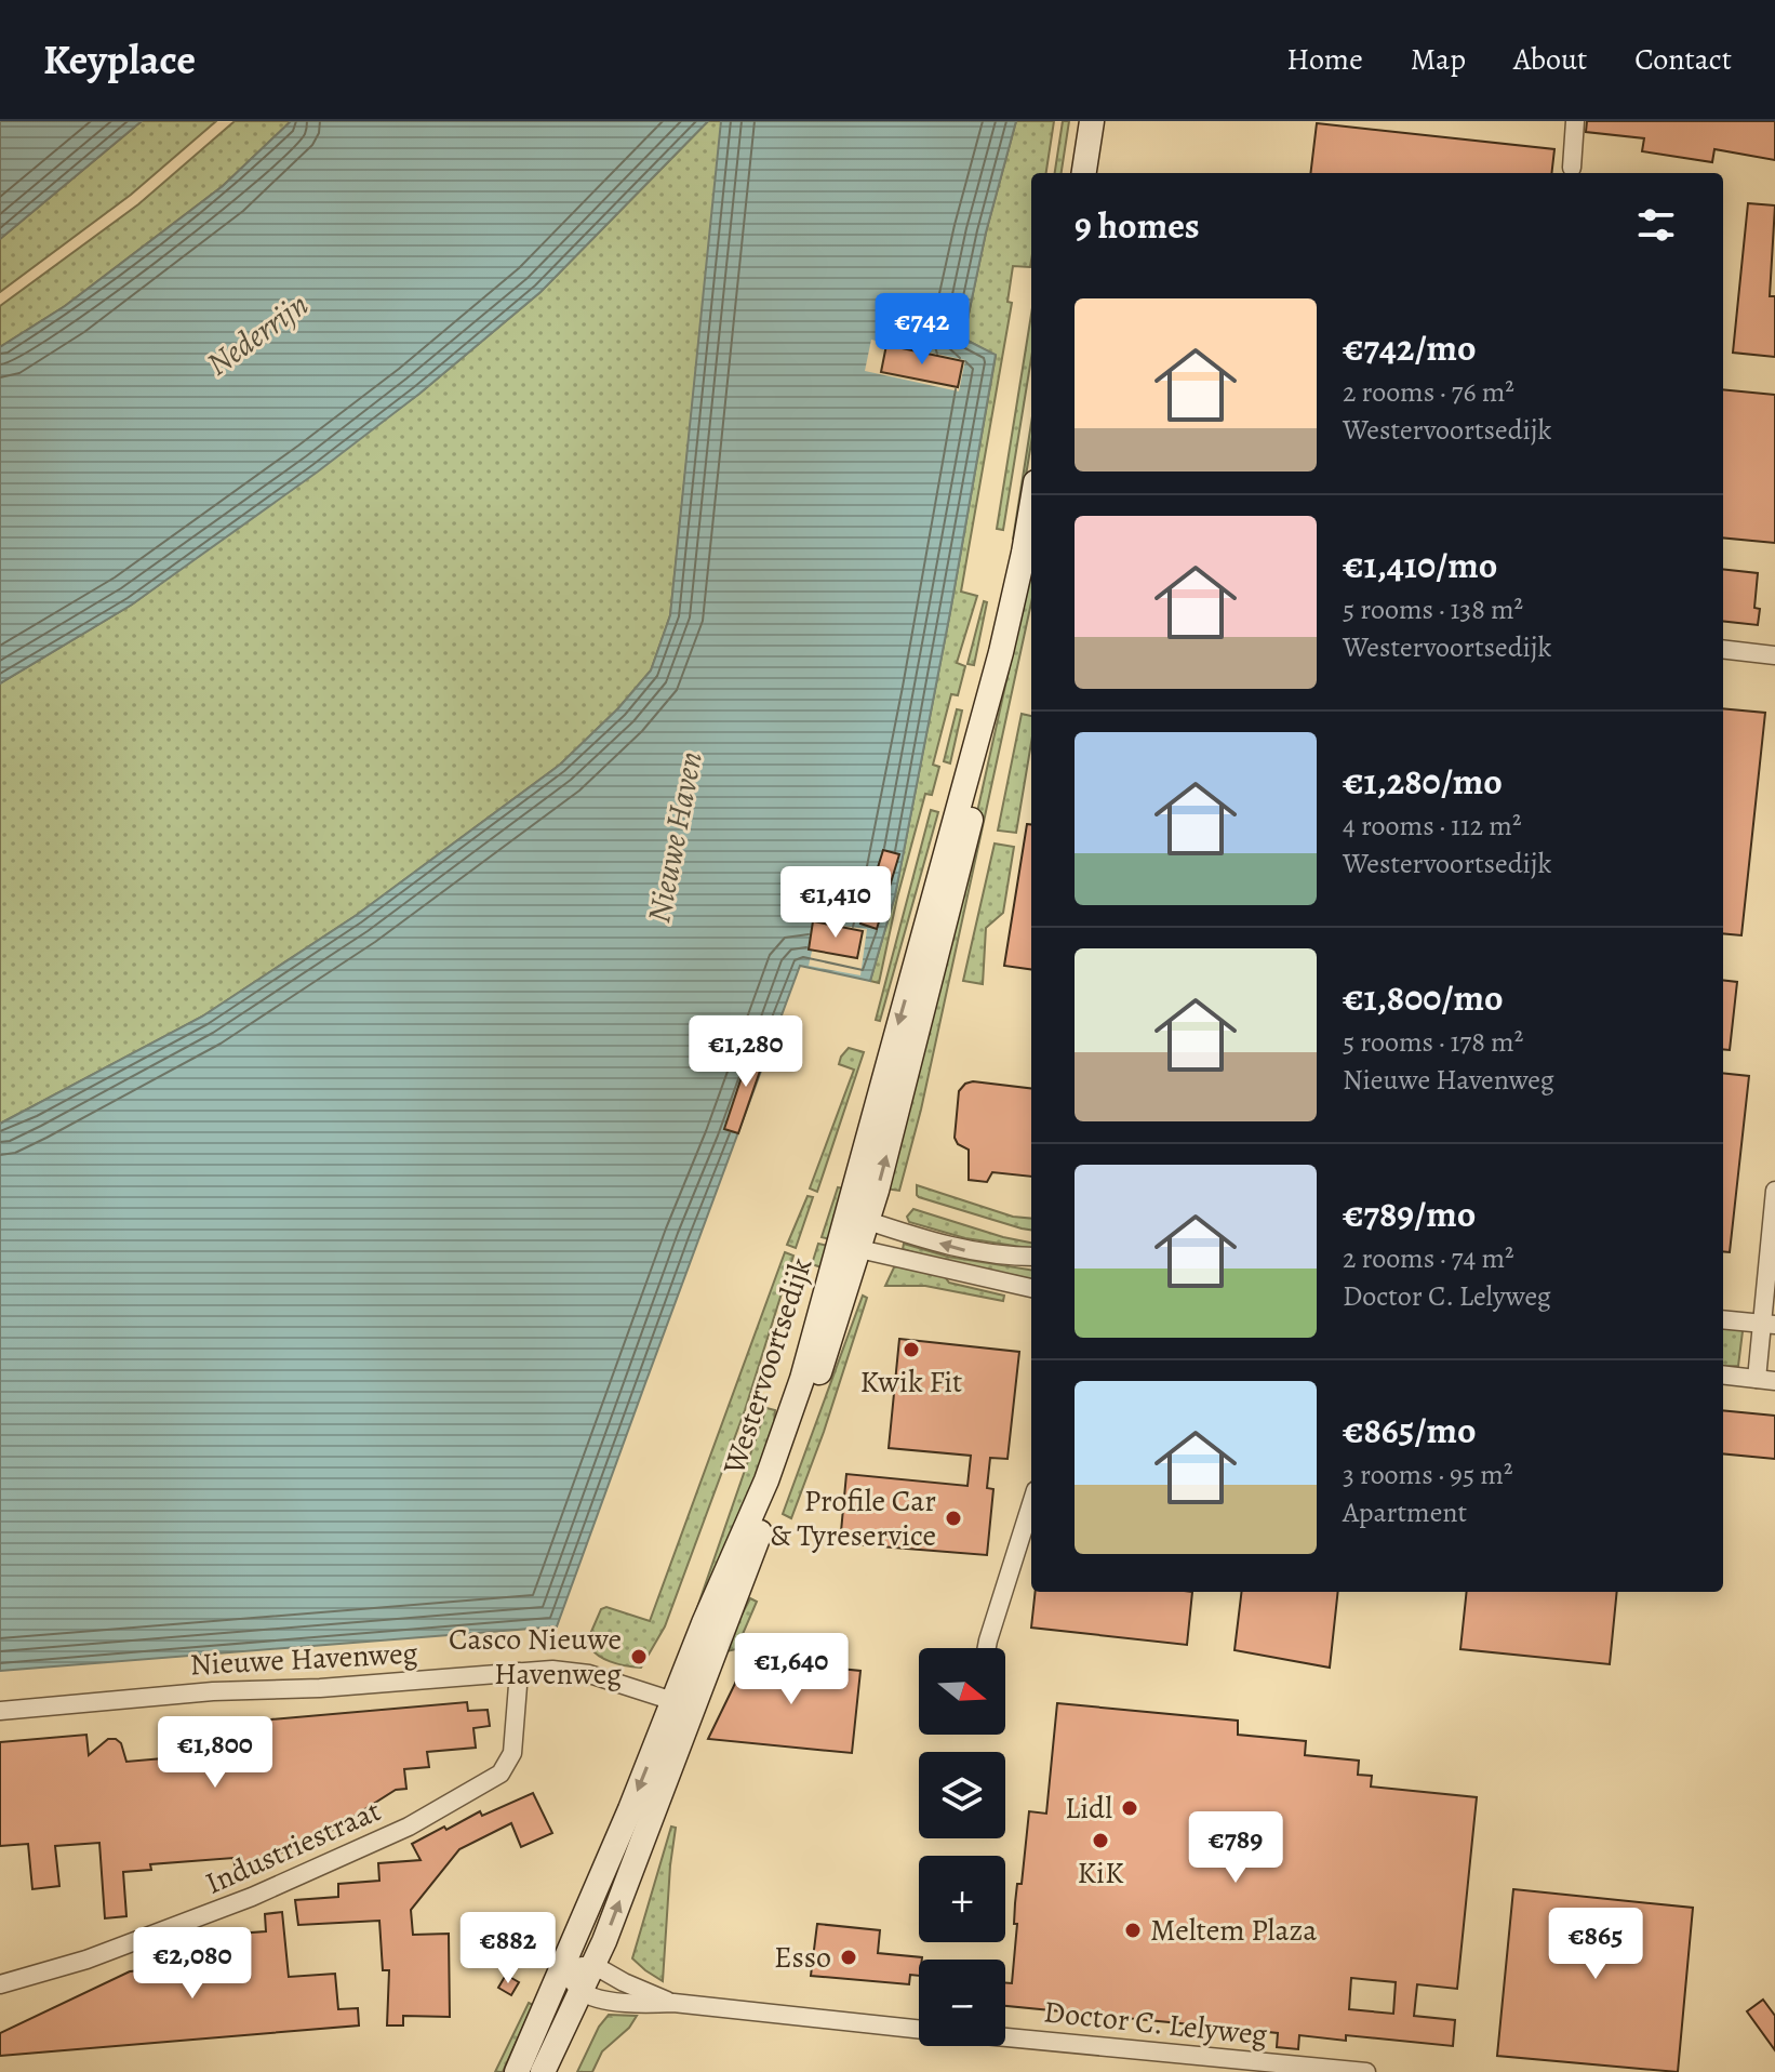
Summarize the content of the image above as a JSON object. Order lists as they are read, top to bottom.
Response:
{
  "streets": {
    "main road": ["Westervoortsedijk"],
    "street": ["Nieuwe Havenweg", "Industriestraat", "Doctor C. Lelyweg"]
  },
  "crossings": [
    ["Westervoortsedijk", "Nieuwe Havenweg"],
    ["Westervoortsedijk", "Doctor C. Lelyweg"],
    ["Nieuwe Havenweg", "Industriestraat"]
  ],
  "water": ["Nederrijn", "Nieuwe Haven"],
  "places": [
    "Kwik Fit",
    "Profile Car & Tyreservice",
    "Casco Nieuwe Havenweg",
    "Lidl",
    "KiK",
    "Meltem Plaza",
    "Esso"
  ],
  "north": "right",
  "page": {
    "header": "Keyplace",
    "nav": [
      "Home",
      "Map",
      "About",
      "Contact"
    ],
    "heading": "9 homes",
    "list": [
      {
        "name": "€742/mo",
        "note": "2 rooms · 76 m² · Westervoortsedijk"
      },
      {
        "name": "€1,410/mo",
        "note": "5 rooms · 138 m² · Westervoortsedijk"
      },
      {
        "name": "€1,280/mo",
        "note": "4 rooms · 112 m² · Westervoortsedijk"
      },
      {
        "name": "€1,800/mo",
        "note": "5 rooms · 178 m² · Nieuwe Havenweg"
      },
      {
        "name": "€789/mo",
        "note": "2 rooms · 74 m² · Doctor C. Lelyweg"
      },
      {
        "name": "€865/mo",
        "note": "3 rooms · 95 m² · Apartment"
      }
    ],
    "price": [
      "€742",
      "€1,410",
      "€1,280",
      "€1,640",
      "€1,800",
      "€789",
      "€865",
      "€882",
      "€2,080"
    ],
    "map_buttons": ["+", "−"]
  }
}
